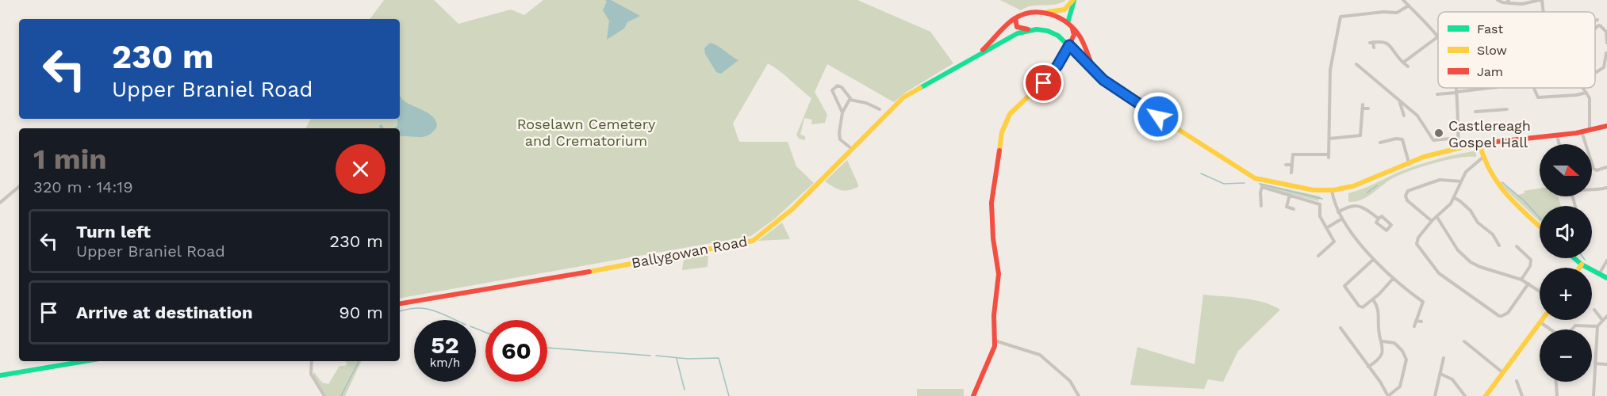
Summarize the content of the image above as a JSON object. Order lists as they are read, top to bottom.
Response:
{
  "streets": {
    "main road": ["Ballygowan Road"]
  },
  "parks": ["Roselawn Cemetery and Crematorium"],
  "places": ["Castlereagh Gospel Hall"],
  "legend": ["Fast", "Slow", "Jam"],
  "north": "right",
  "page": {
    "turn": ["230 m", "Upper Braniel Road"],
    "heading": ["1 min", "320 m · 14:19"],
    "map_buttons": ["+", "−"],
    "list": [
      {
        "name": "Turn left",
        "note": "Upper Braniel Road",
        "value": "230 m"
      },
      {
        "name": "Arrive at destination",
        "value": "90 m"
      }
    ],
    "speed": "52 km/h",
    "limit": "60"
  }
}
